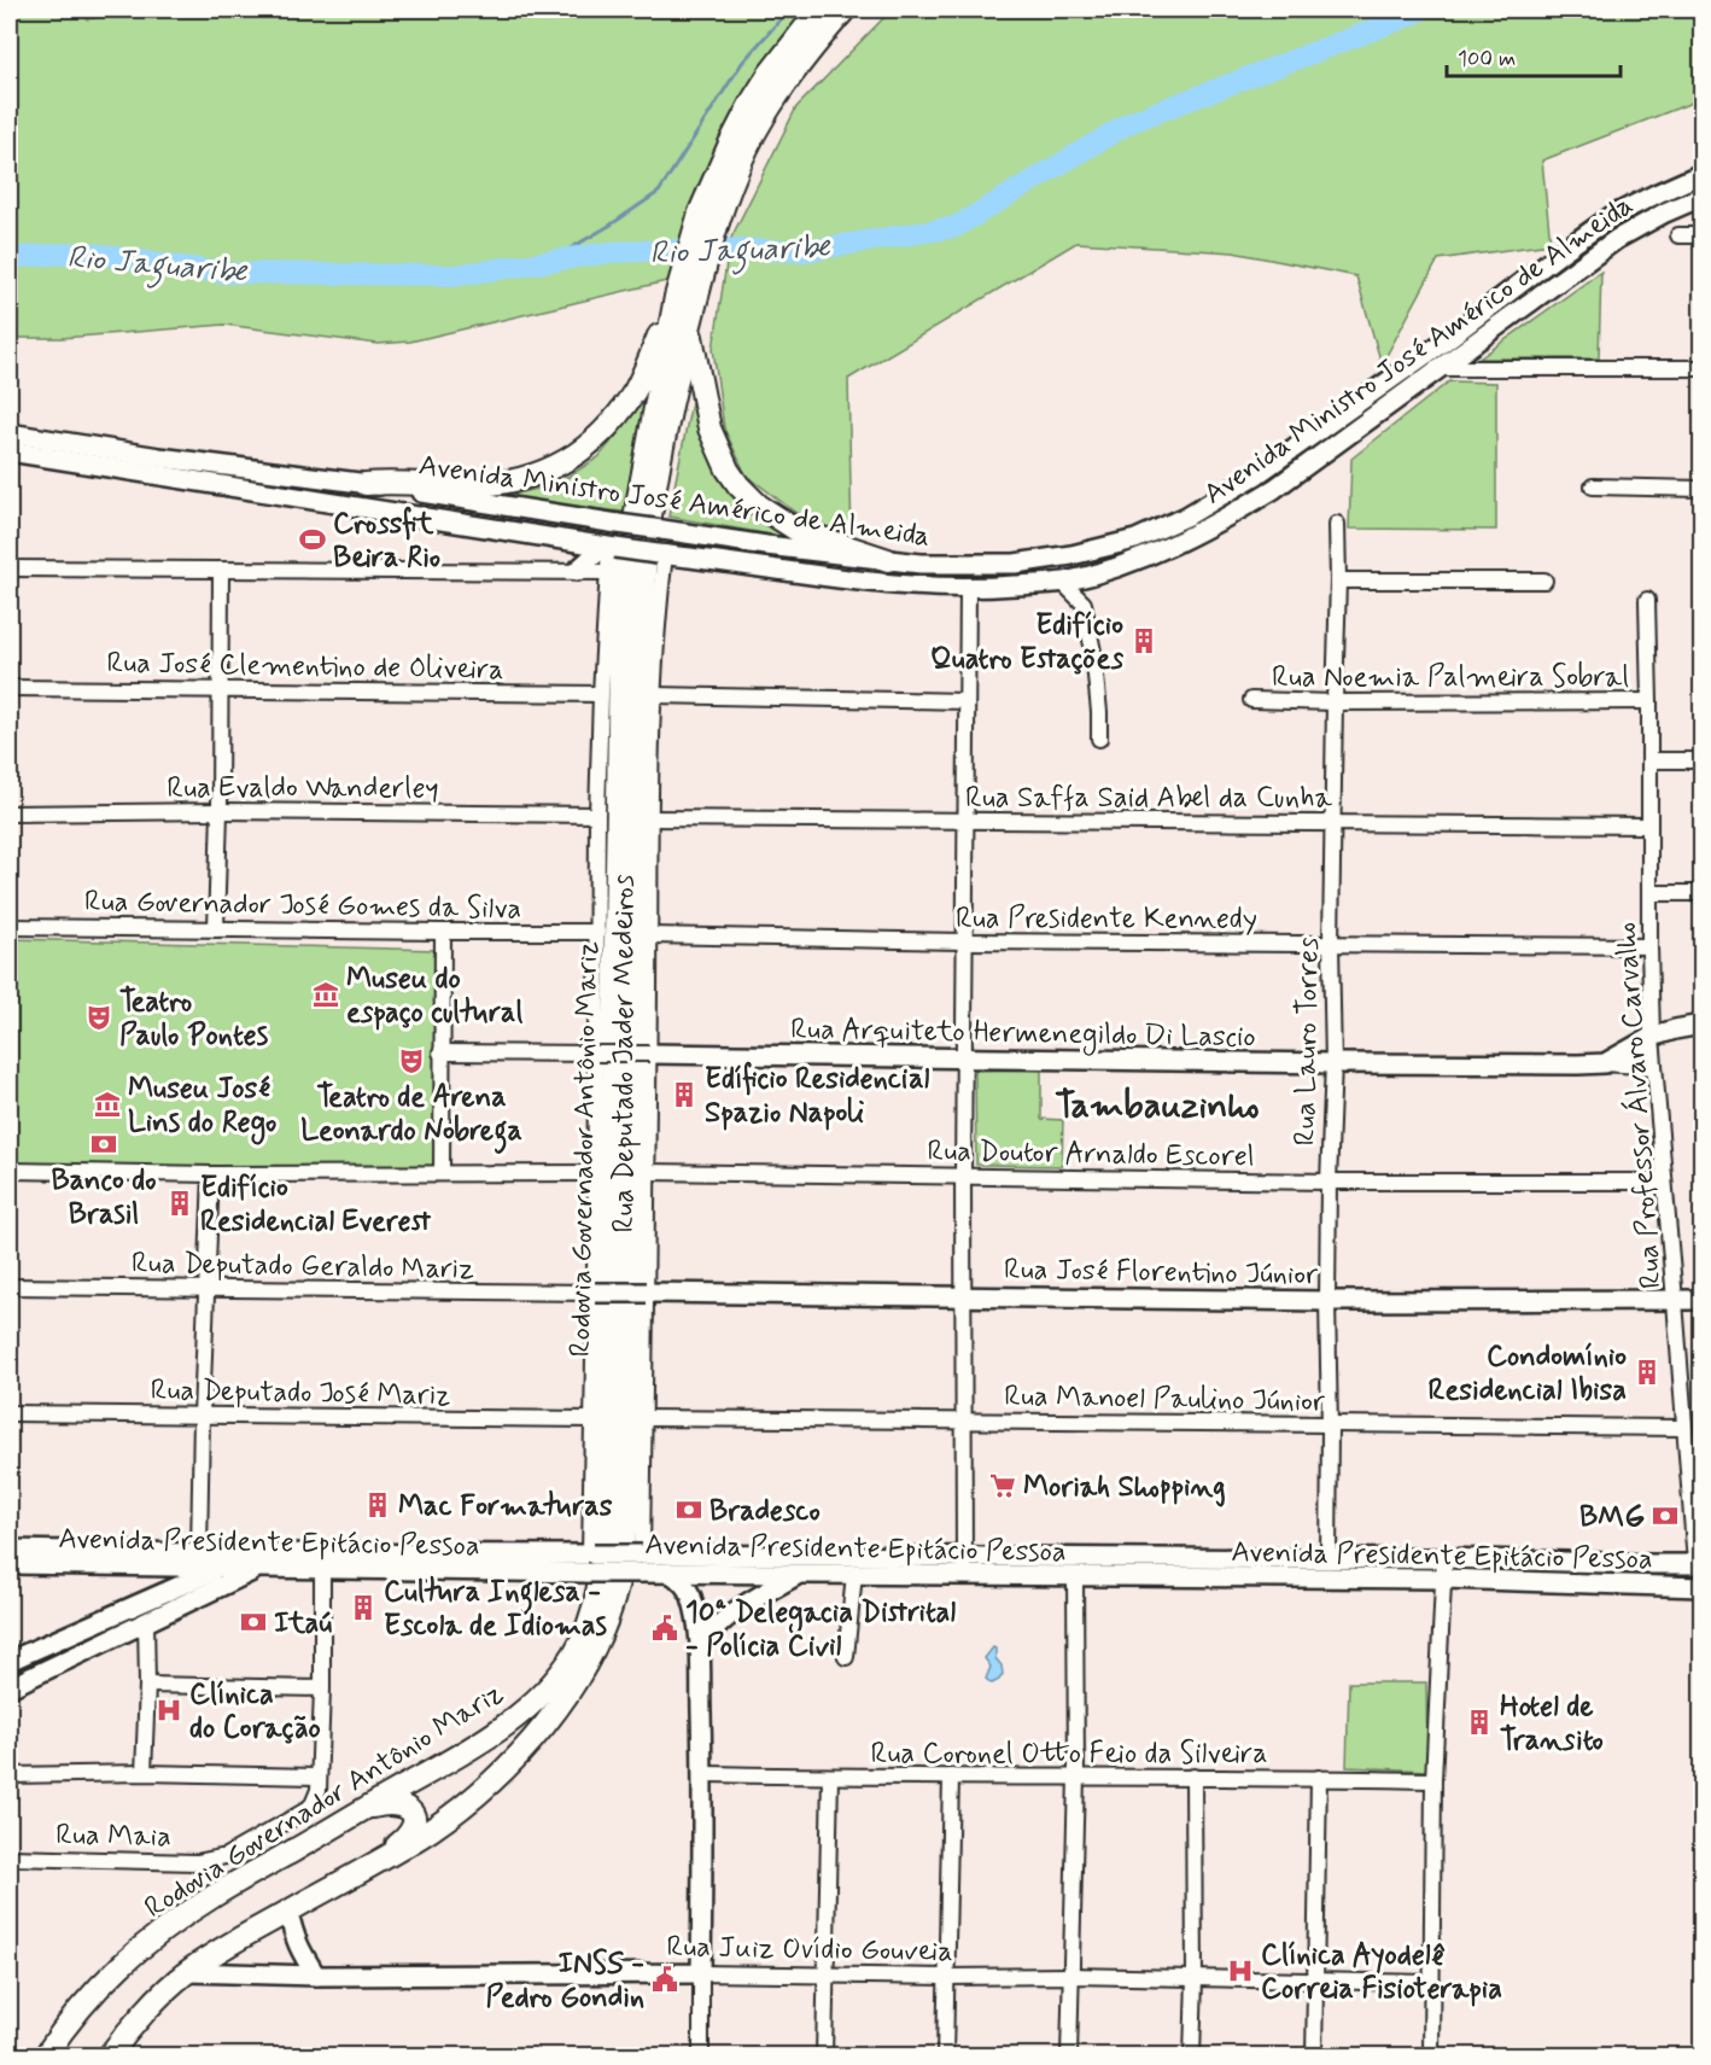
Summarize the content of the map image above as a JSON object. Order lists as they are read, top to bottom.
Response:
{
  "streets": {
    "highway": ["Rodovia Governador Antônio Mariz"],
    "main road": [
      "Avenida Ministro José Américo de Almeida",
      "Rua Arquiteto Hermenegildo Di Lascio",
      "Rua José Florentino Júnior",
      "Avenida Presidente Epitácio Pessoa",
      "Rua Juiz Ovídio Gouveia"
    ],
    "street": [
      "Rua José Clementino de Oliveira",
      "Rua Noemia Palmeira Sobral",
      "Rua Evaldo Wanderley",
      "Rua Saffa Said Abel da Cunha",
      "Rua Governador José Gomes da Silva",
      "Rua Presidente Kennedy",
      "Rua Lauro Torres",
      "Rua Deputado Jader Medeiros",
      "Rua Professor Álvaro Carvalho",
      "Rua Doutor Arnaldo Escorel",
      "Rua Deputado Geraldo Mariz",
      "Rua Deputado José Mariz",
      "Rua Manoel Paulino Júnior",
      "Rua Coronel Otto Feio da Silveira",
      "Rua Maia"
    ]
  },
  "crossings": [
    ["Avenida Ministro José Américo de Almeida", "Rua Deputado Jader Medeiros"],
    ["Rua José Clementino de Oliveira", "Rua Deputado Jader Medeiros"],
    ["Rua Noemia Palmeira Sobral", "Rua Lauro Torres"],
    ["Rua Noemia Palmeira Sobral", "Rua Professor Álvaro Carvalho"],
    ["Rua Evaldo Wanderley", "Rua Deputado Jader Medeiros"],
    ["Rua Saffa Said Abel da Cunha", "Rua Lauro Torres"],
    ["Rua Saffa Said Abel da Cunha", "Rua Deputado Jader Medeiros"],
    ["Rua Saffa Said Abel da Cunha", "Rua Professor Álvaro Carvalho"],
    ["Rua Governador José Gomes da Silva", "Rua Deputado Jader Medeiros"],
    ["Rua Presidente Kennedy", "Rua Lauro Torres"],
    ["Rua Presidente Kennedy", "Rua Deputado Jader Medeiros"],
    ["Rua Presidente Kennedy", "Rua Professor Álvaro Carvalho"],
    ["Rua Arquiteto Hermenegildo Di Lascio", "Rua Lauro Torres"],
    ["Rua Arquiteto Hermenegildo Di Lascio", "Rua Deputado Jader Medeiros"],
    ["Rua Arquiteto Hermenegildo Di Lascio", "Rua Professor Álvaro Carvalho"],
    ["Rua Lauro Torres", "Rua Doutor Arnaldo Escorel"],
    ["Rua Lauro Torres", "Rua José Florentino Júnior"],
    ["Rua Lauro Torres", "Rua Manoel Paulino Júnior"],
    ["Rua Lauro Torres", "Avenida Presidente Epitácio Pessoa"],
    ["Rua Deputado Jader Medeiros", "Rua Doutor Arnaldo Escorel"],
    ["Rua Deputado Jader Medeiros", "Rua Deputado Geraldo Mariz"],
    ["Rua Deputado Jader Medeiros", "Rua José Florentino Júnior"],
    ["Rua Deputado Jader Medeiros", "Rua Deputado José Mariz"],
    ["Rua Deputado Jader Medeiros", "Rua Manoel Paulino Júnior"],
    ["Rua Deputado Jader Medeiros", "Avenida Presidente Epitácio Pessoa"],
    ["Rua Professor Álvaro Carvalho", "Rua Doutor Arnaldo Escorel"],
    ["Rua Professor Álvaro Carvalho", "Rua José Florentino Júnior"],
    ["Rua Professor Álvaro Carvalho", "Rua Manoel Paulino Júnior"],
    ["Rua Professor Álvaro Carvalho", "Avenida Presidente Epitácio Pessoa"],
    ["Rodovia Governador Antônio Mariz", "Rua Juiz Ovídio Gouveia"],
    ["Rua Deputado Geraldo Mariz", "Rua José Florentino Júnior"],
    ["Avenida Presidente Epitácio Pessoa", "Rua Maia"]
  ],
  "districts": ["Tambauzinho"],
  "water": ["Rio Jaguaribe"],
  "places": {
    "sports": ["Crossfit Beira Rio"],
    "building": [
      "Edifício Quatro Estações",
      "Edíficio Residencial Spazio Napoli",
      "Edifício Residencial Everest",
      "Condomínio Residencial Ibisa",
      "Mac Formaturas",
      "Cultura Inglesa - Escola de Idiomas",
      "Hotel de Transito"
    ],
    "museum": ["Museu do espaço cultural", "Museu José Lins do Rego"],
    "theatre": ["Teatro Paulo Pontes", "Teatro de Arena Leonardo Nobrega"],
    "bank": [
      "Banco do Brasil",
      "Bradesco",
      "BMG",
      "Itaú"
    ],
    "supermarket": ["Moriah Shopping"],
    "public building": ["10ª Delegacia Distrital - Polícia Civil", "INSS - Pedro Gondin"],
    "hospital": ["Clínica do Coração", "Clínica Ayodelê Correia Fisioterapia"]
  },
  "scale_bar": "100 m"
}
